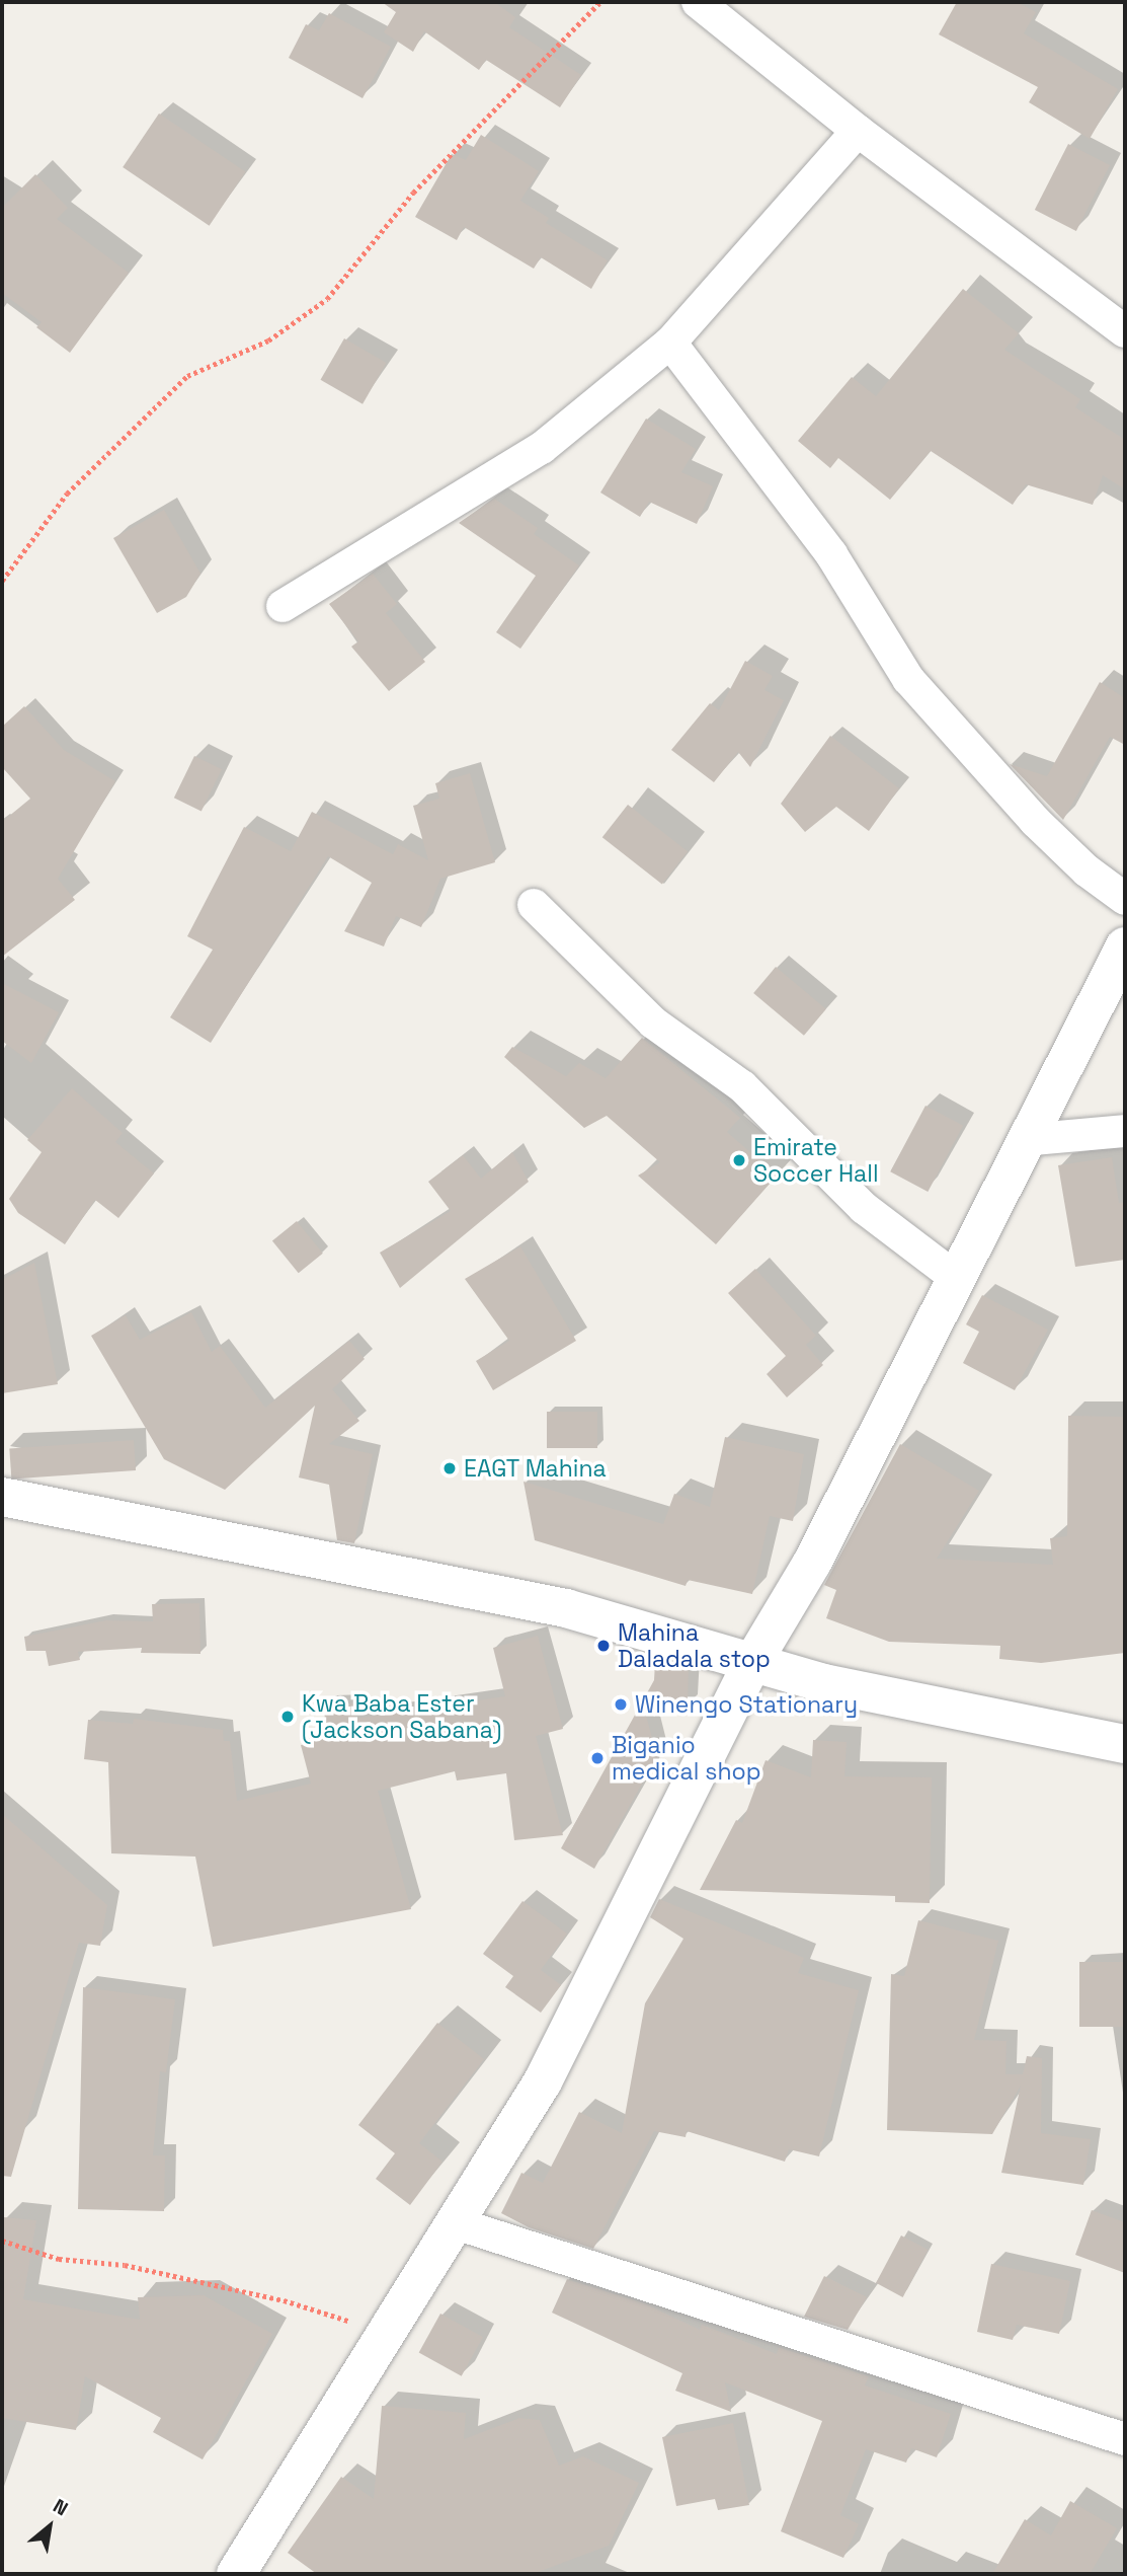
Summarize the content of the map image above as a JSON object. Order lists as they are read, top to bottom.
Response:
{
  "places": [
    "Emirate Soccer Hall",
    "EAGT Mahina",
    "Mahina Daladala stop",
    "Winengo Stationary",
    "Kwa Baba Ester (Jackson Sabana)",
    "Biganio medical shop"
  ],
  "north": "top right"
}
